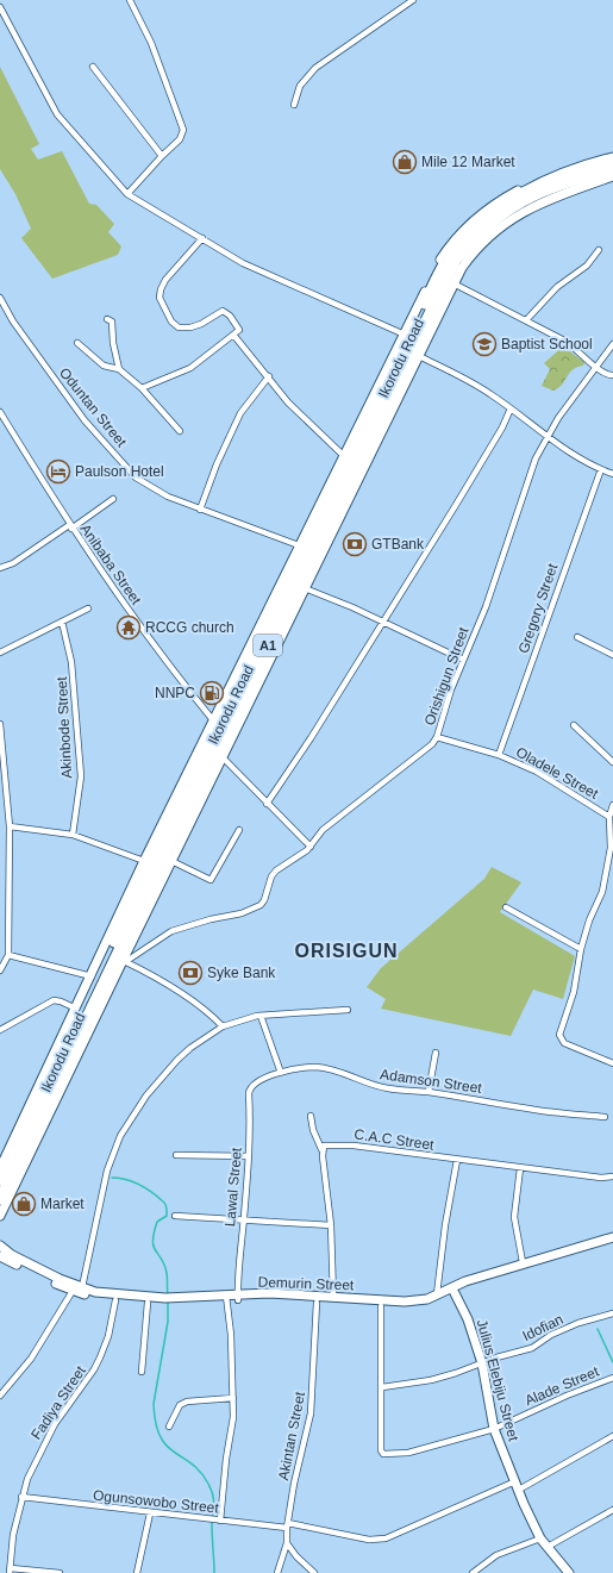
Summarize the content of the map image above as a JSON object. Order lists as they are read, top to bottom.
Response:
{
  "streets": {
    "highway": ["Ikorodu Road", "A1"],
    "street": [
      "Oduntan Street",
      "Anibaba Street",
      "Gregory Street",
      "Orishigun Street",
      "Akinbode Street",
      "Oladele Street",
      "Adamson Street",
      "C.A.C Street",
      "Lawal Street",
      "Demurin Street",
      "Idofian",
      "Julius Elebiju Street",
      "Alade Street",
      "Fadiya Street",
      "Akintan Street",
      "Ogunsowobo Street"
    ]
  },
  "crossings": [
    ["Ikorodu Road", "Oduntan Street"],
    ["Ikorodu Road", "Anibaba Street"],
    ["Ikorodu Road", "Orishigun Street"],
    ["Gregory Street", "Oladele Street"],
    ["Orishigun Street", "Oladele Street"],
    ["Adamson Street", "Lawal Street"],
    ["Lawal Street", "Demurin Street"],
    ["Demurin Street", "Julius Elebiju Street"],
    ["Demurin Street", "Fadiya Street"],
    ["Demurin Street", "Akintan Street"],
    ["Idofian", "Julius Elebiju Street"],
    ["Idofian", "Alade Street"],
    ["Julius Elebiju Street", "Alade Street"],
    ["Julius Elebiju Street", "Ogunsowobo Street"],
    ["Fadiya Street", "Ogunsowobo Street"],
    ["Akintan Street", "Ogunsowobo Street"]
  ],
  "districts": ["ORISIGUN"],
  "places": {
    "shop": ["Mile 12 Market", "Market"],
    "school or university": ["Baptist School"],
    "hotel": ["Paulson Hotel"],
    "bank": ["GTBank", "Syke Bank"],
    "temple": ["RCCG church"],
    "fuel station": ["NNPC"]
  }
}
